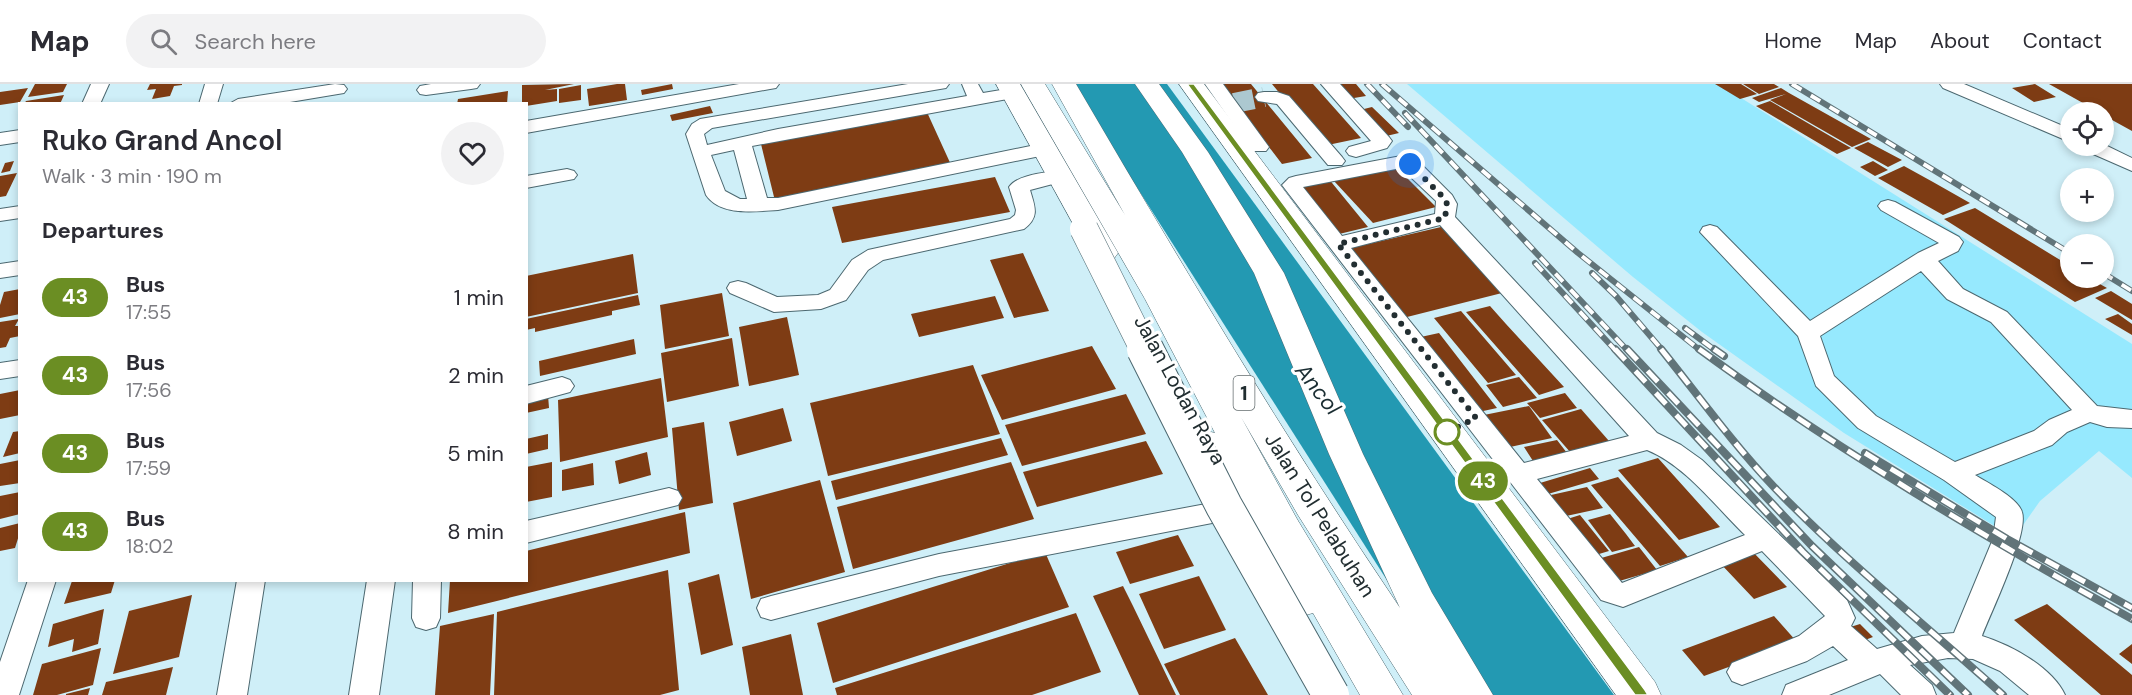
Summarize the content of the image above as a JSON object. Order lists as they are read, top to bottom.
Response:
{
  "streets": {
    "highway": ["Jalan Lodan Raya", "1", "Jalan Tol Pelabuhan"]
  },
  "crossings": [
    ["Jalan Lodan Raya", "Jalan Tol Pelabuhan"]
  ],
  "water": ["Ancol"],
  "lines": ["bus line 43"],
  "page": {
    "header": "Map",
    "search": "Search here",
    "nav": [
      "Home",
      "Map",
      "About",
      "Contact"
    ],
    "on_map": "43",
    "map_buttons": ["+", "−"],
    "heading": [
      ["Ruko Grand Ancol", "Walk · 3 min · 190 m"],
      "Departures"
    ],
    "list": [
      {
        "mark": "43",
        "name": "Bus",
        "note": "17:55",
        "value": "1 min"
      },
      {
        "mark": "43",
        "name": "Bus",
        "note": "17:56",
        "value": "2 min"
      },
      {
        "mark": "43",
        "name": "Bus",
        "note": "17:59",
        "value": "5 min"
      },
      {
        "mark": "43",
        "name": "Bus",
        "note": "18:02",
        "value": "8 min"
      }
    ]
  }
}
